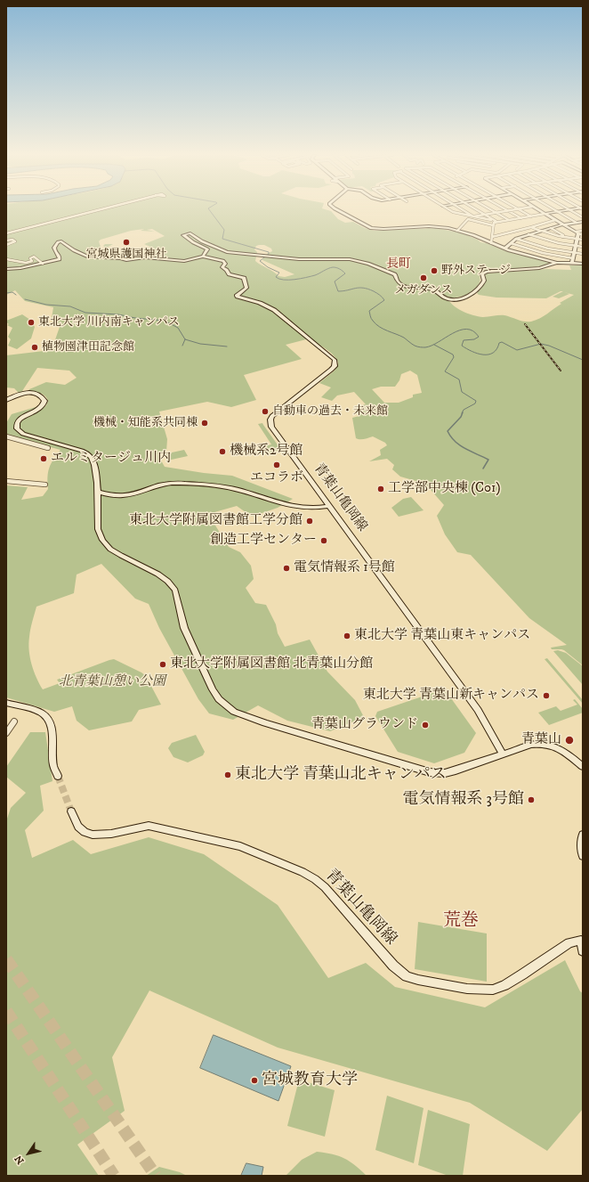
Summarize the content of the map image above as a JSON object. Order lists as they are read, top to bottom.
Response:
{
  "streets": {
    "street": ["青葉山亀岡線"]
  },
  "districts": ["長町", "荒巻"],
  "parks": ["北青葉山憩い公園"],
  "places": [
    "宮城県護国神社",
    "野外ステージ",
    "メガダンス",
    "東北大学 川内南キャンパス",
    "植物園津田記念館",
    "自動車の過去・未来館",
    "機械・知能系共同棟",
    "機械系2号館",
    "エルミタージュ川内",
    "エコラボ",
    "工学部中央棟 (C01)",
    "東北大学附属図書館工学分館",
    "創造工学センター",
    "電気情報系 1号館",
    "東北大学 青葉山東キャンパス",
    "東北大学附属図書館 北青葉山分館",
    "東北大学 青葉山新キャンパス",
    "青葉山グラウンド",
    "青葉山",
    "東北大学 青葉山北キャンパス",
    "電気情報系 3号館",
    "宮城教育大学"
  ],
  "north": "bottom left"
}
